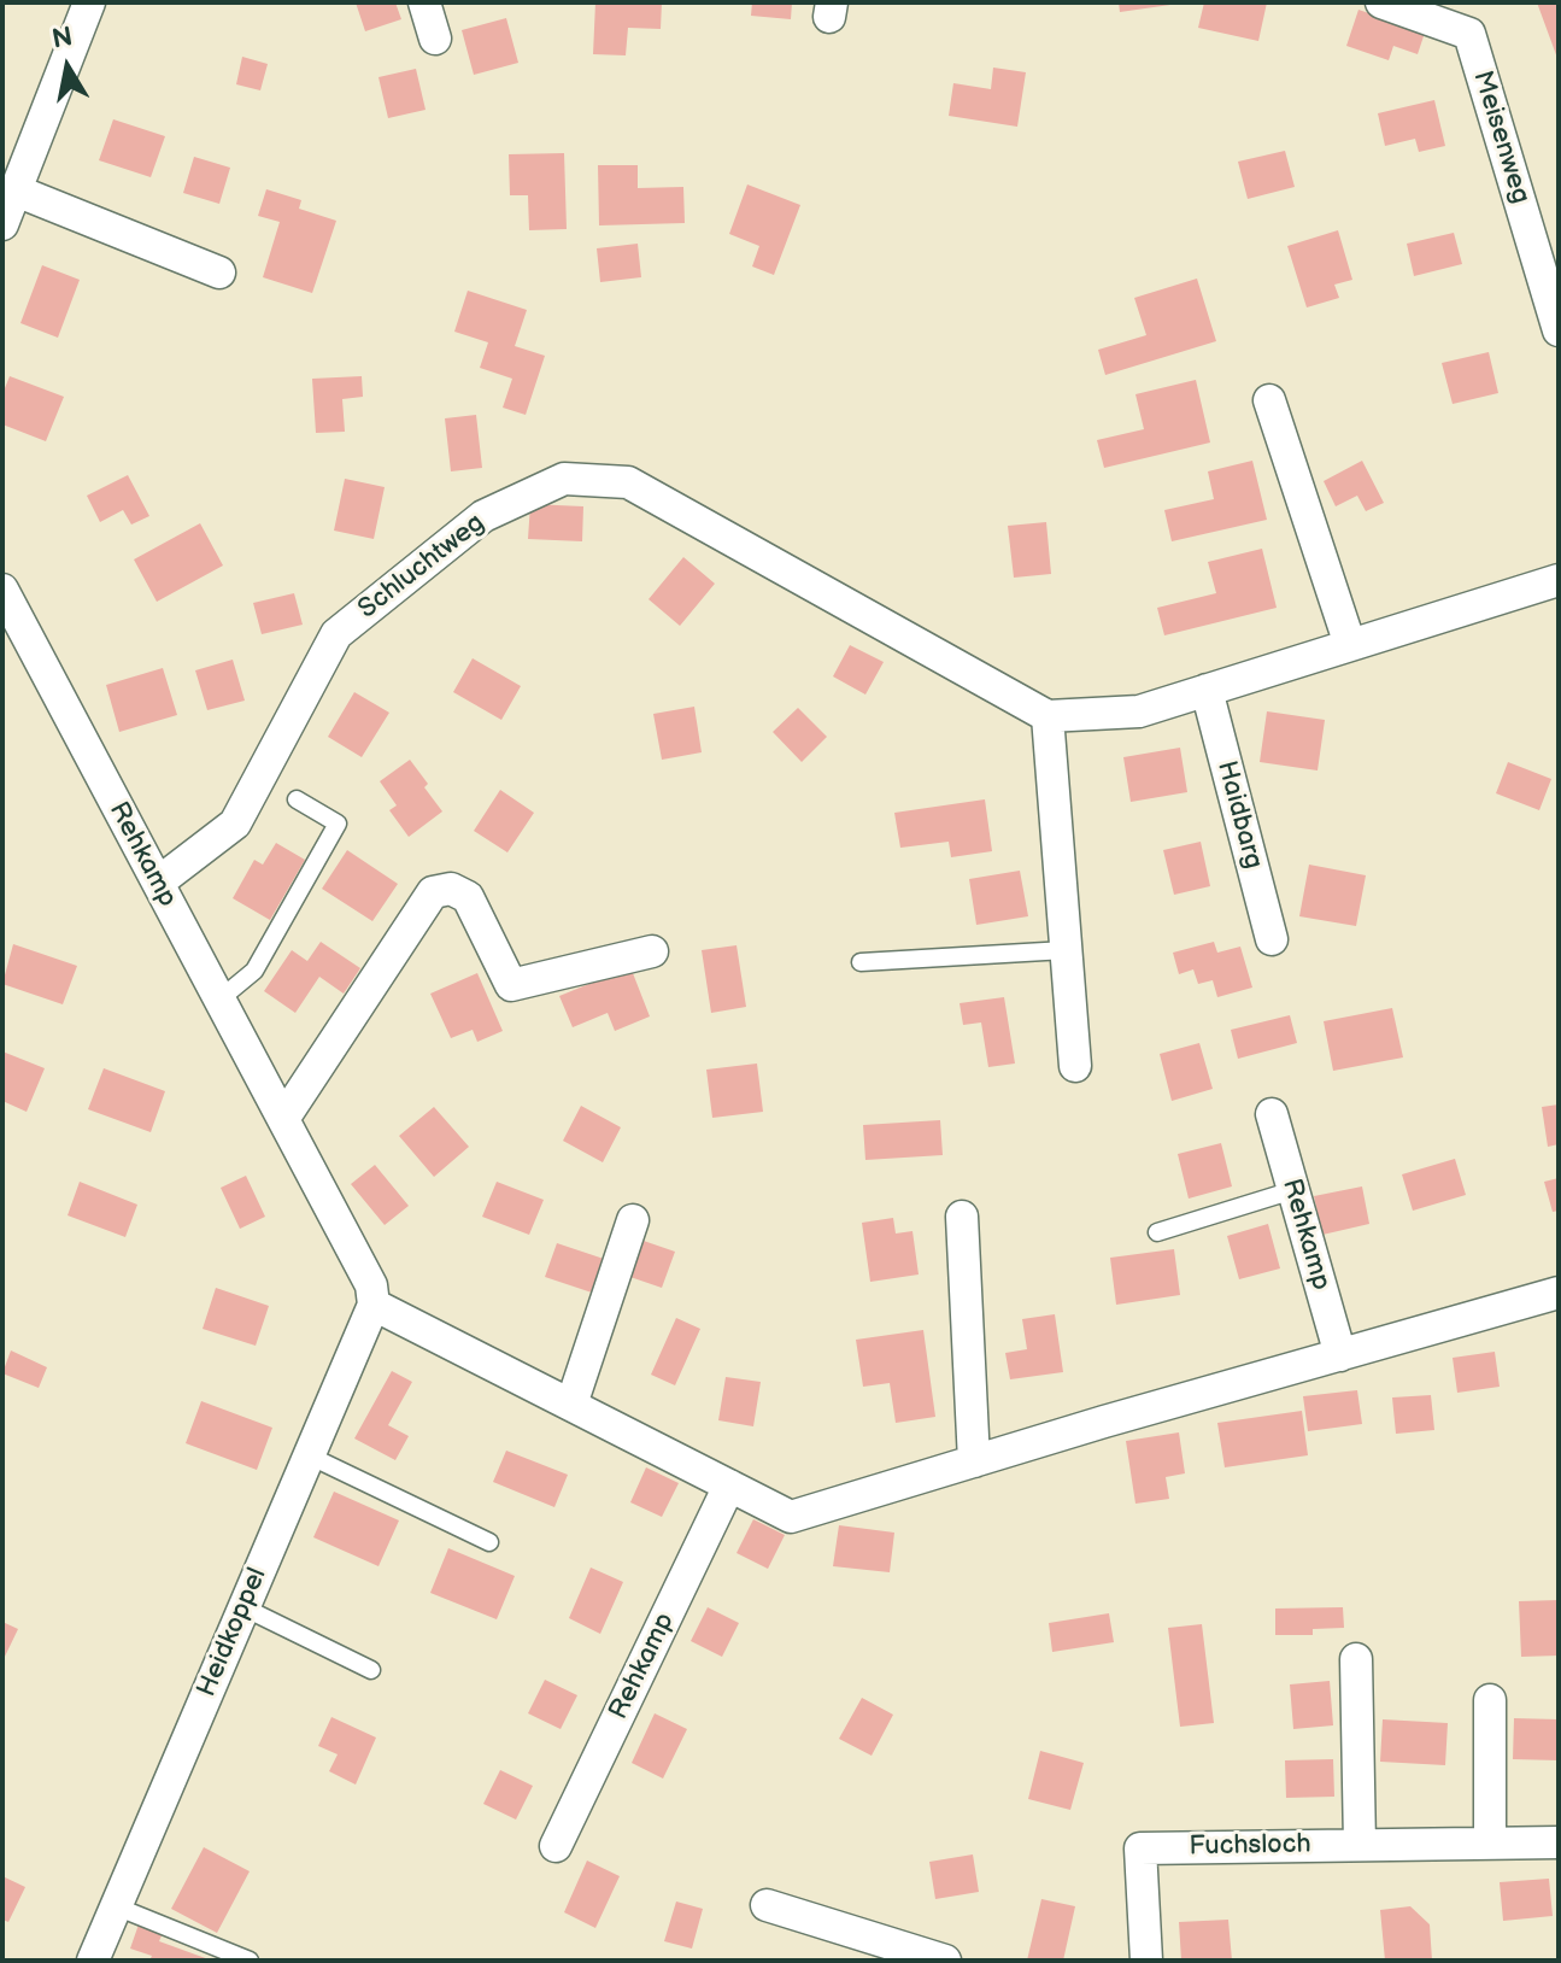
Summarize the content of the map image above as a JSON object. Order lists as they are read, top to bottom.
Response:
{
  "streets": {
    "street": [
      "Meisenweg",
      "Schluchtweg",
      "Haidbarg",
      "Rehkamp",
      "Heidkoppel",
      "Fuchsloch"
    ]
  },
  "crossings": [
    ["Schluchtweg", "Rehkamp"],
    ["Rehkamp", "Heidkoppel"]
  ],
  "north": "top"
}
